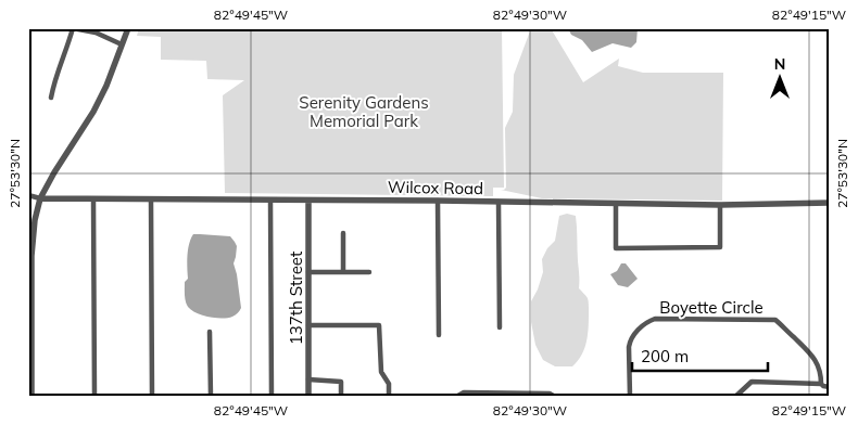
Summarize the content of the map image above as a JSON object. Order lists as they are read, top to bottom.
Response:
{
  "streets": {
    "street": ["Wilcox Road", "137th Street", "Boyette Circle"]
  },
  "crossings": [
    ["Wilcox Road", "137th Street"]
  ],
  "parks": ["Serenity Gardens Memorial Park"],
  "scale_bar": "200 m",
  "north": "top",
  "coordinates": [
    "82°49'45\"W",
    "82°49'30\"W",
    "82°49'15\"W",
    "27°53'30\"N"
  ]
}
